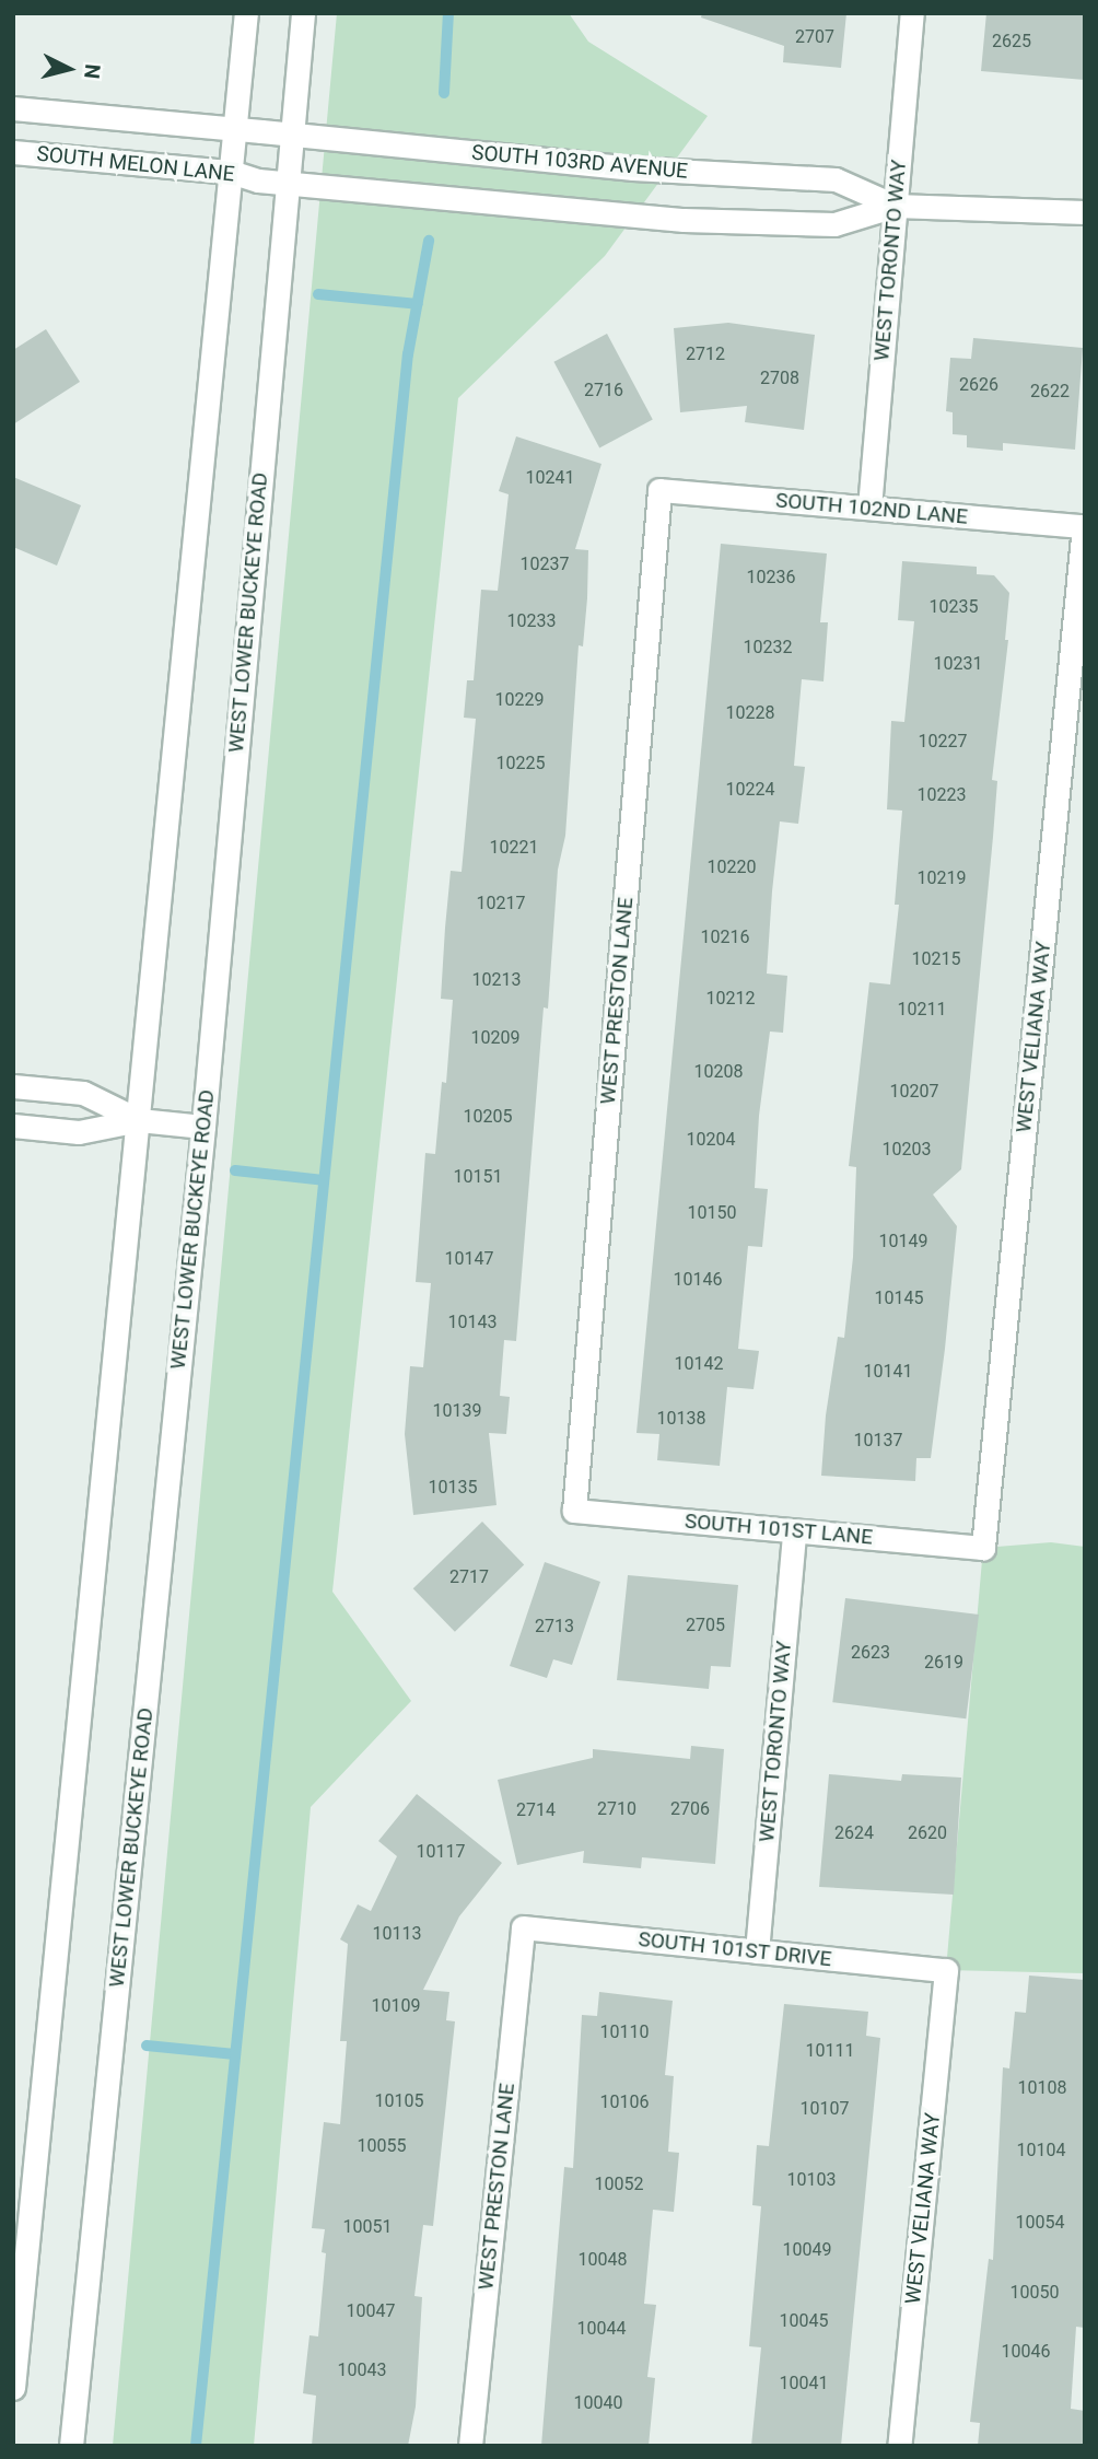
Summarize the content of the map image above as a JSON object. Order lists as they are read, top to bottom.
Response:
{
  "streets": {
    "street": [
      "SOUTH 103RD AVENUE",
      "SOUTH MELON LANE",
      "WEST TORONTO WAY",
      "SOUTH 102ND LANE",
      "WEST LOWER BUCKEYE ROAD",
      "WEST PRESTON LANE",
      "WEST VELIANA WAY",
      "SOUTH 101ST LANE",
      "SOUTH 101ST DRIVE"
    ]
  },
  "crossings": [
    ["SOUTH 103RD AVENUE", "SOUTH MELON LANE"],
    ["SOUTH 103RD AVENUE", "WEST TORONTO WAY"],
    ["SOUTH 103RD AVENUE", "WEST LOWER BUCKEYE ROAD"],
    ["WEST TORONTO WAY", "SOUTH 102ND LANE"],
    ["WEST TORONTO WAY", "SOUTH 101ST LANE"],
    ["WEST TORONTO WAY", "SOUTH 101ST DRIVE"],
    ["SOUTH 102ND LANE", "WEST PRESTON LANE"],
    ["SOUTH 102ND LANE", "WEST VELIANA WAY"],
    ["WEST PRESTON LANE", "SOUTH 101ST LANE"],
    ["WEST PRESTON LANE", "SOUTH 101ST DRIVE"],
    ["WEST VELIANA WAY", "SOUTH 101ST LANE"],
    ["WEST VELIANA WAY", "SOUTH 101ST DRIVE"]
  ],
  "house_numbers": [
    "2707",
    "2625",
    "2712",
    "2708",
    "2626",
    "2716",
    "2622",
    "10241",
    "10237",
    "10236",
    "10235",
    "10233",
    "10232",
    "10231",
    "10229",
    "10228",
    "10227",
    "10225",
    "10224",
    "10223",
    "10221",
    "10220",
    "10219",
    "10217",
    "10216",
    "10215",
    "10213",
    "10212",
    "10211",
    "10209",
    "10208",
    "10207",
    "10205",
    "10204",
    "10203",
    "10151",
    "10150",
    "10149",
    "10147",
    "10146",
    "10145",
    "10143",
    "10142",
    "10141",
    "10139",
    "10138",
    "10137",
    "10135",
    "2717",
    "2705",
    "2713",
    "2623",
    "2619",
    "2710",
    "2706",
    "2714",
    "2624",
    "2620",
    "10117",
    "10113",
    "10109",
    "10110",
    "10111",
    "10108",
    "10105",
    "10106",
    "10107",
    "10055",
    "10104",
    "10103",
    "10052",
    "10054",
    "10051",
    "10049",
    "10048",
    "10050",
    "10047",
    "10045",
    "10044",
    "10046",
    "10043",
    "10041",
    "10040"
  ],
  "north": "right"
}
